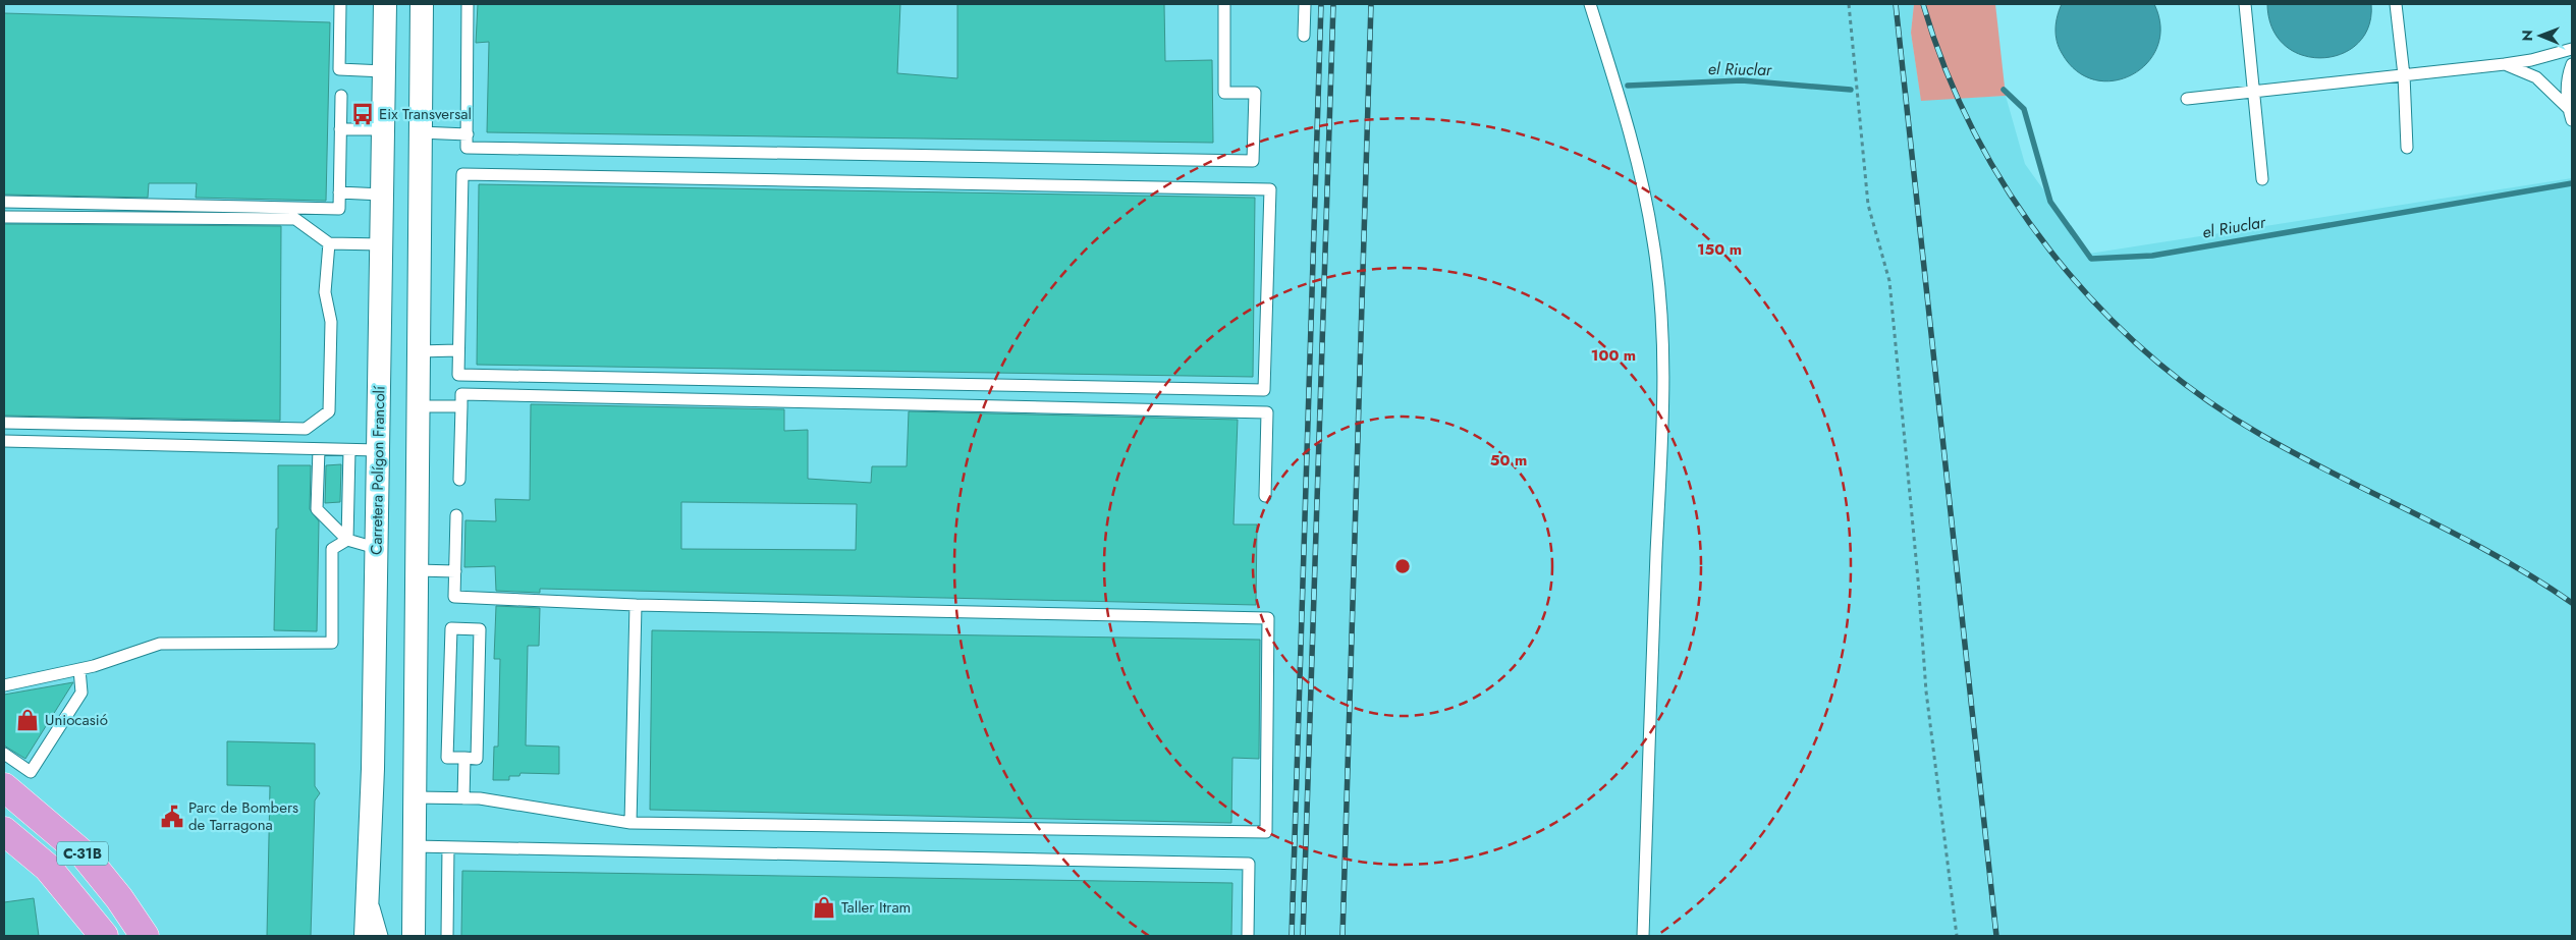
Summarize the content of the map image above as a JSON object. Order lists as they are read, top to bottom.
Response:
{
  "streets": {
    "main road": ["C-31B"],
    "street": ["Carretera Polígon Francolí"]
  },
  "water": ["el Riuclar"],
  "places": {
    "bus stop": ["Eix Transversal"],
    "shop": ["Uniocasió", "Taller Itram"],
    "public building": ["Parc de Bombers de Tarragona"]
  },
  "north": "left",
  "rings": ["150 m", "100 m", "50 m"]
}
